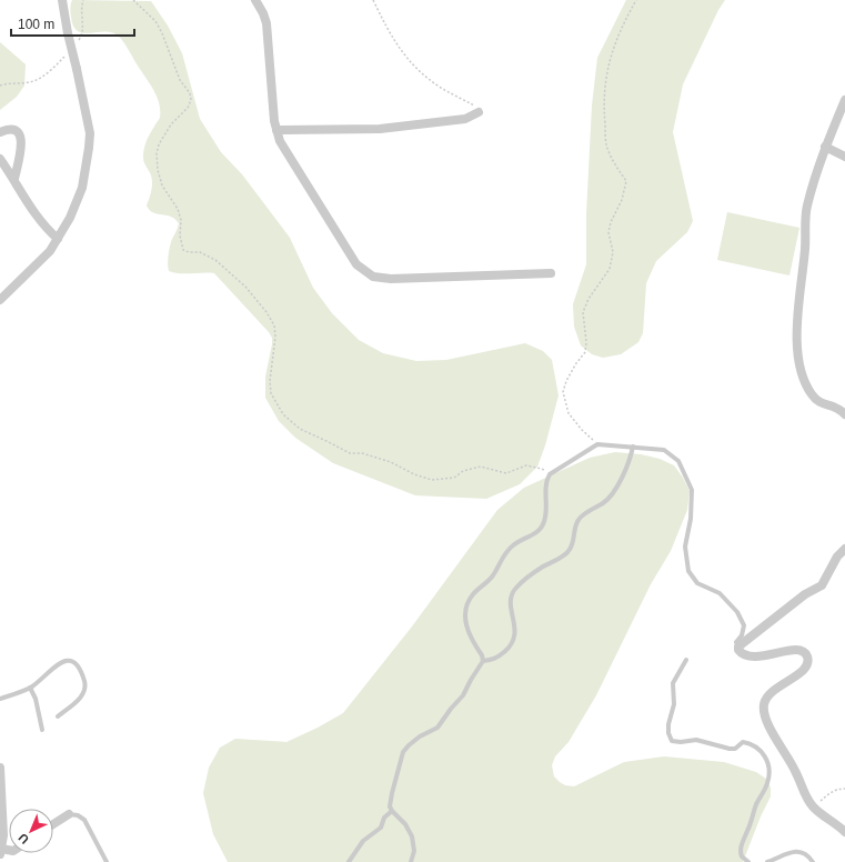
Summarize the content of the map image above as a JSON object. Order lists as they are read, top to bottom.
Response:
{
  "scale_bar": "100 m",
  "north": "bottom left"
}
